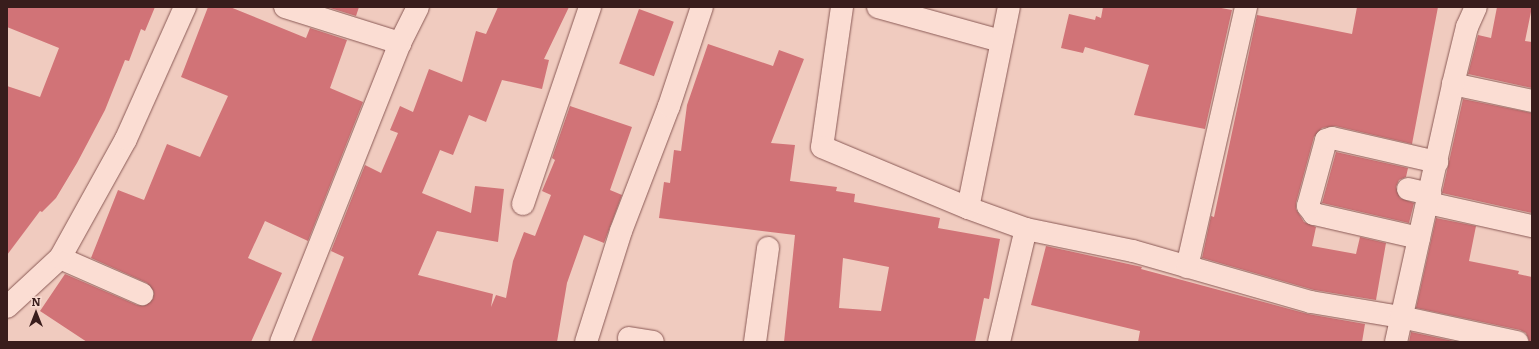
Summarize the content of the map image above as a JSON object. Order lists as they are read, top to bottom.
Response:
{
  "north": "top"
}
